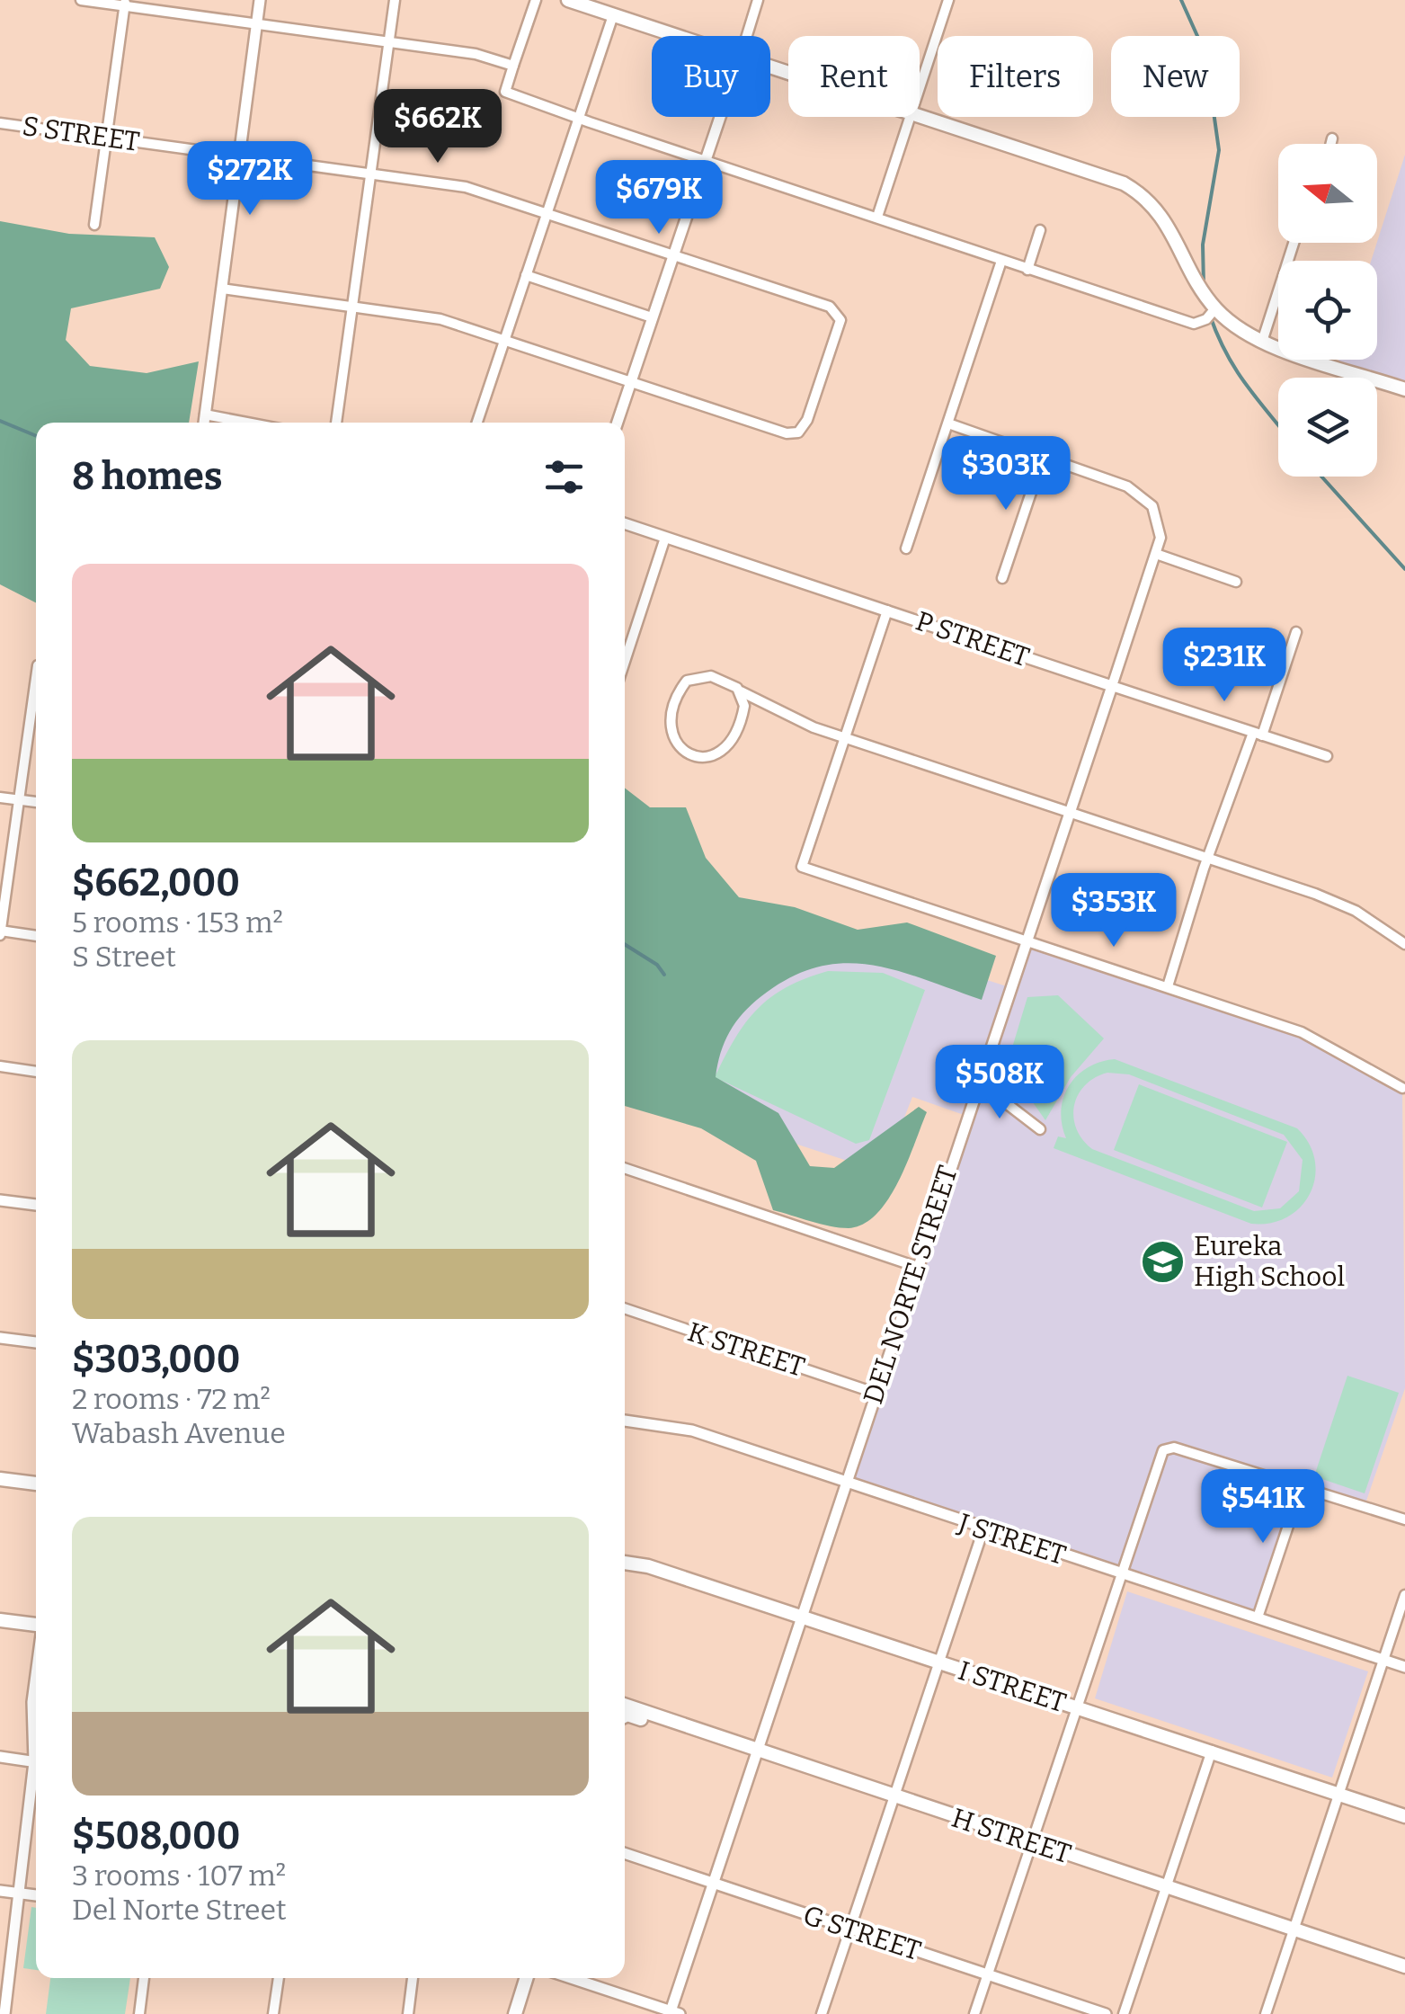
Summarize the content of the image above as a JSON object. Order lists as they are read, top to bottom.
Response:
{
  "streets": {
    "main road": ["I STREET", "H STREET"],
    "street": [
      "S STREET",
      "P STREET",
      "DEL NORTE STREET",
      "K STREET",
      "J STREET",
      "G STREET"
    ]
  },
  "crossings": [
    ["P STREET", "DEL NORTE STREET"],
    ["DEL NORTE STREET", "K STREET"],
    ["DEL NORTE STREET", "J STREET"],
    ["DEL NORTE STREET", "I STREET"],
    ["DEL NORTE STREET", "H STREET"],
    ["DEL NORTE STREET", "G STREET"]
  ],
  "places": {
    "school or university": ["Eureka High School"]
  },
  "north": "left",
  "page": {
    "chip": [
      "Buy",
      "Rent",
      "Filters",
      "New"
    ],
    "price": [
      "$662K",
      "$272K",
      "$679K",
      "$303K",
      "$231K",
      "$353K",
      "$508K",
      "$541K"
    ],
    "heading": "8 homes",
    "list": [
      {
        "name": "$662,000",
        "note": "5 rooms · 153 m² · S Street"
      },
      {
        "name": "$303,000",
        "note": "2 rooms · 72 m² · Wabash Avenue"
      },
      {
        "name": "$508,000",
        "note": "3 rooms · 107 m² · Del Norte Street"
      }
    ]
  }
}
